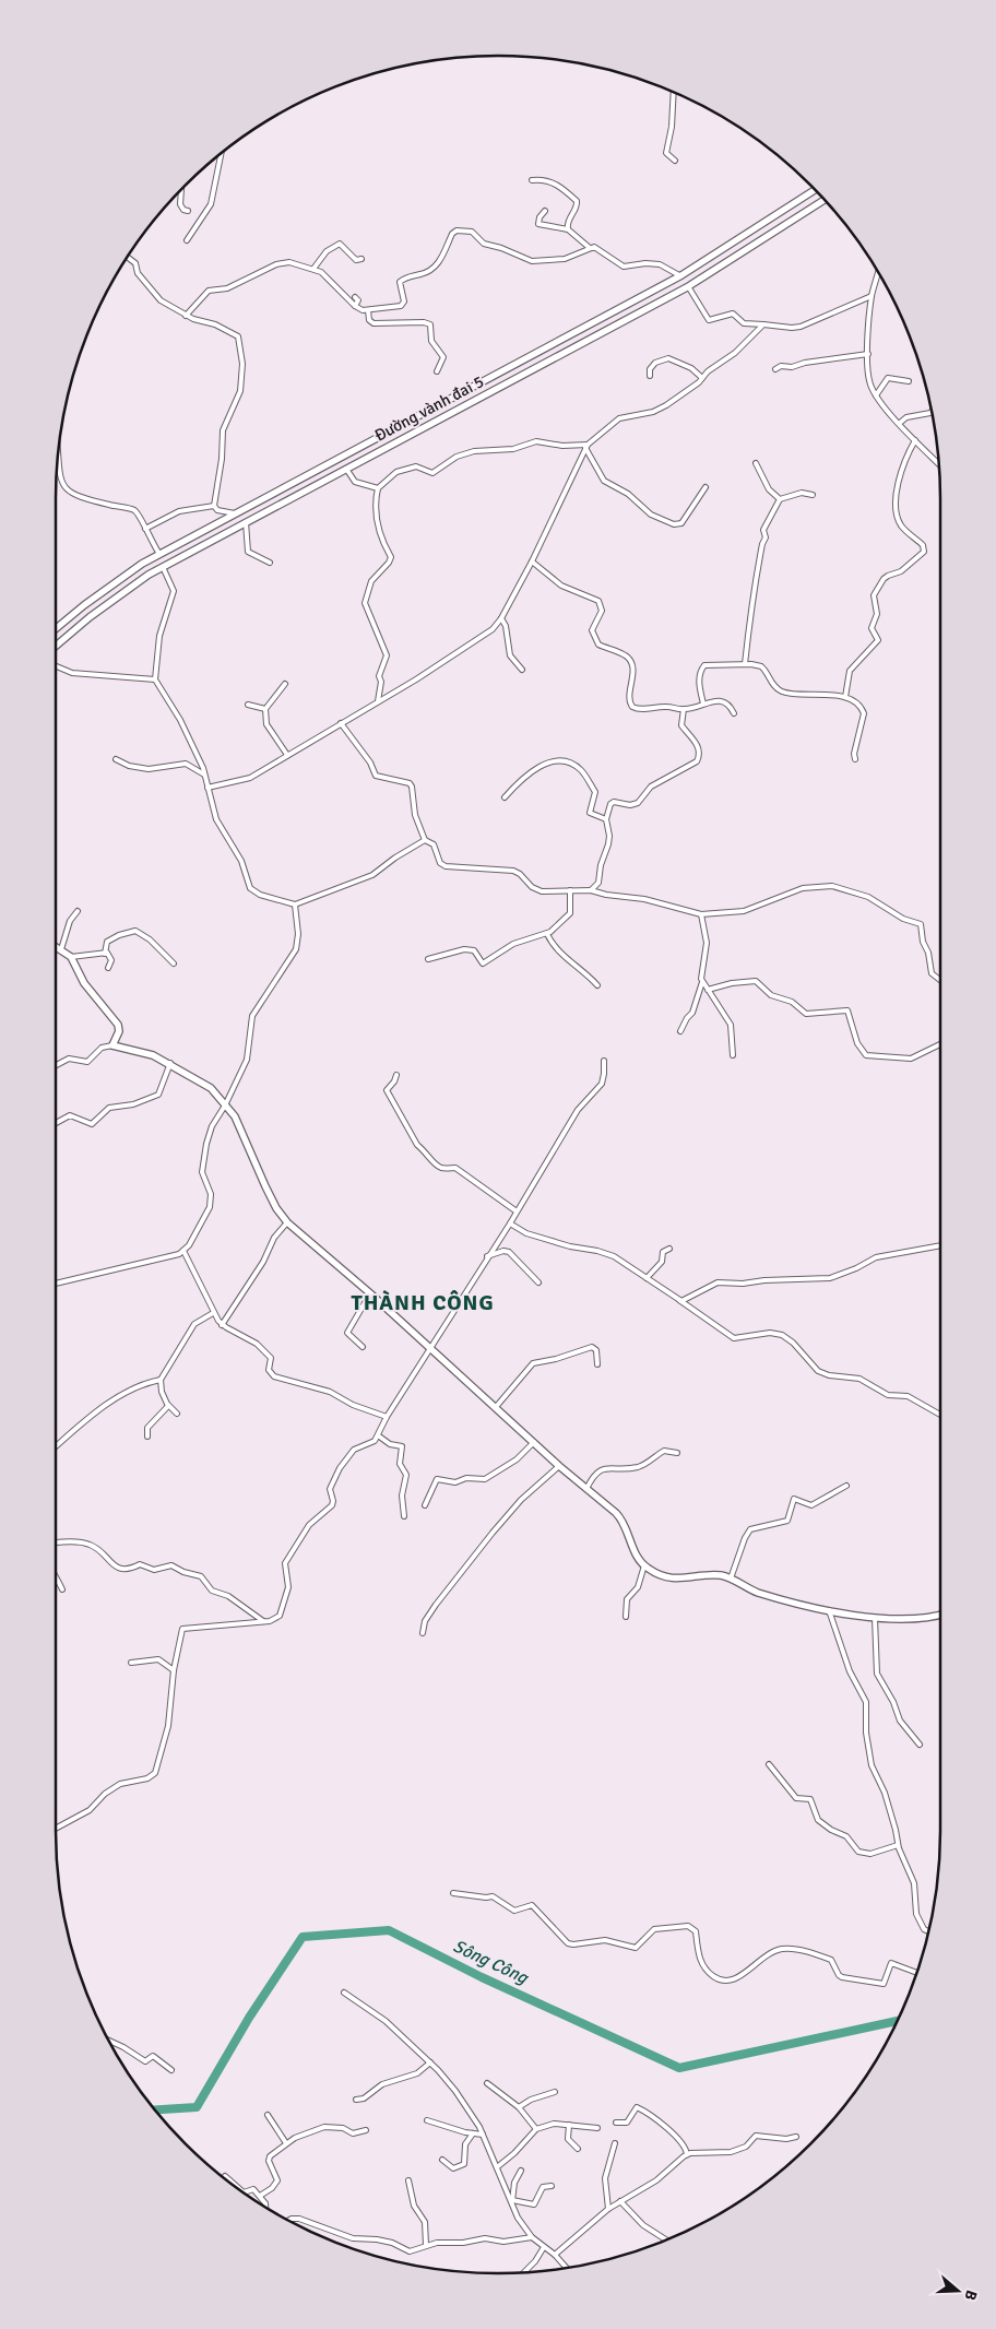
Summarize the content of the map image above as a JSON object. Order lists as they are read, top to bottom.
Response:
{
  "streets": {
    "main road": ["Đường vành đai 5"]
  },
  "districts": ["THÀNH CÔNG"],
  "water": ["Sông Công"],
  "north": "right"
}
